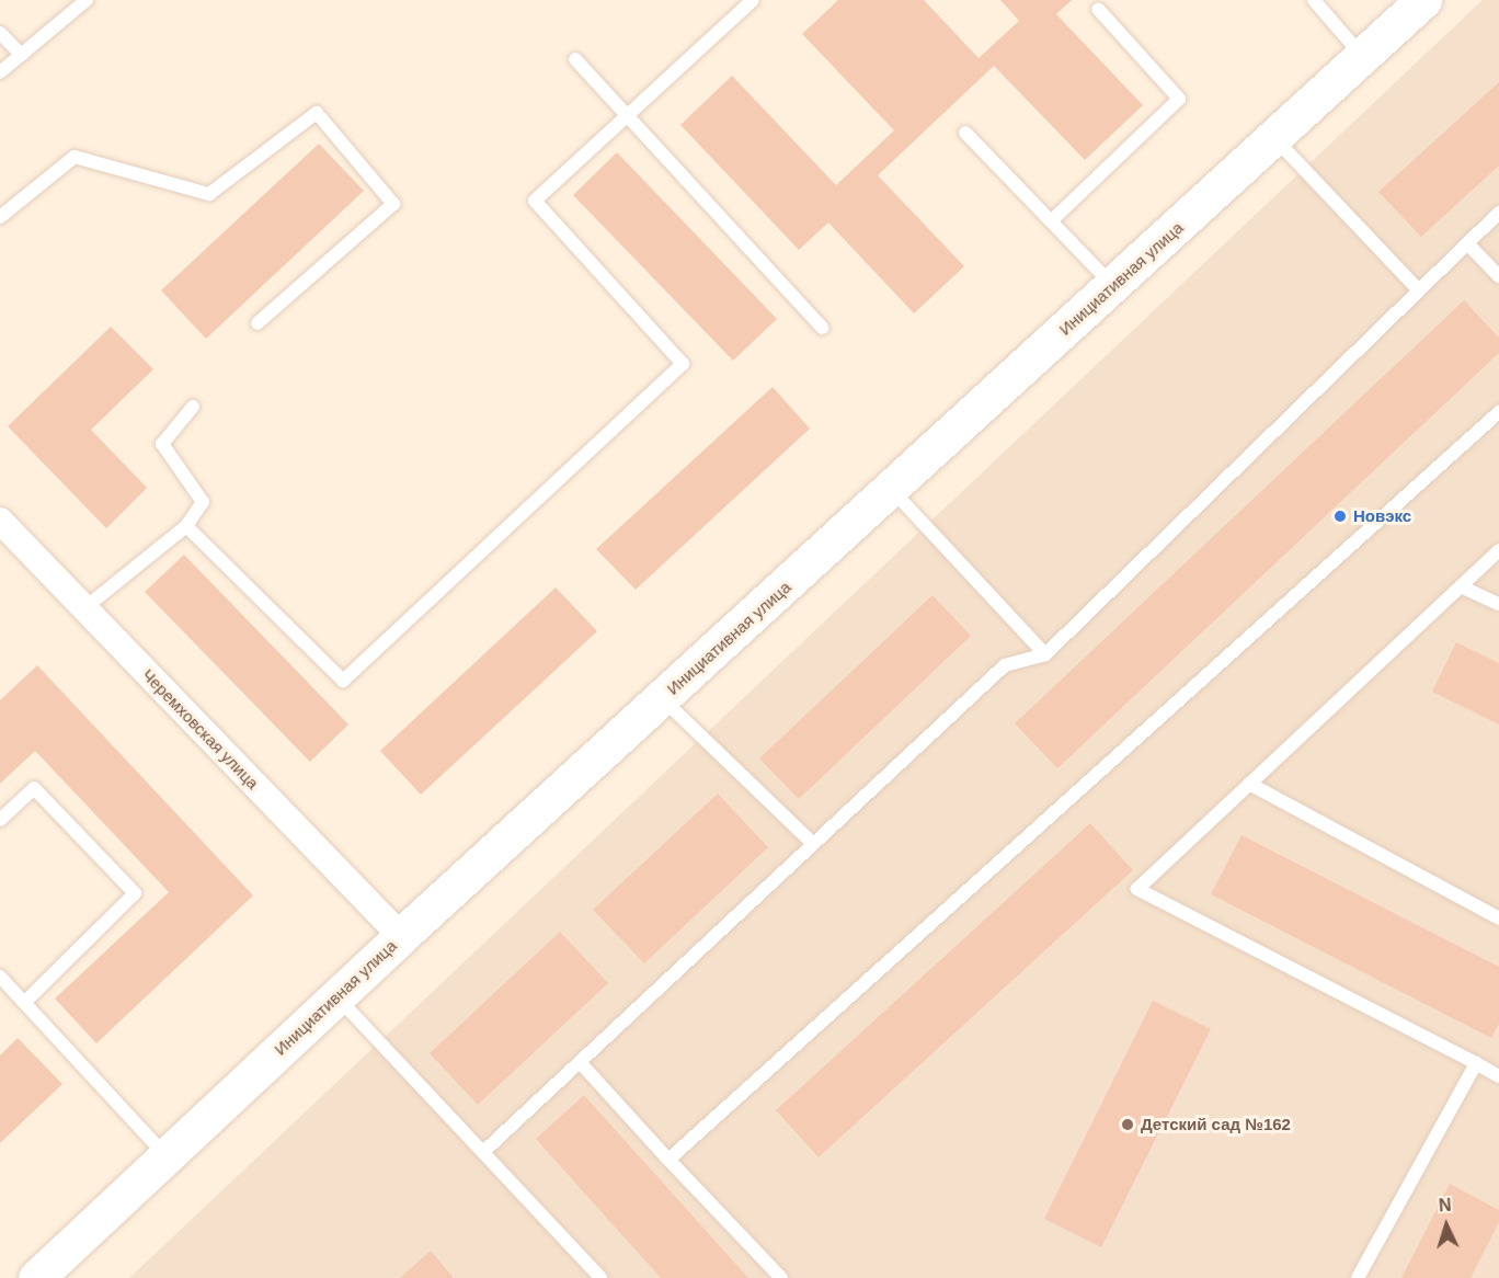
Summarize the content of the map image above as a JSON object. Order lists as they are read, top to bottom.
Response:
{
  "streets": {
    "main road": ["Инициативная улица"],
    "street": ["Черемховская улица"]
  },
  "crossings": [
    ["Инициативная улица", "Черемховская улица"]
  ],
  "places": ["Новэкс", "Детский сад №162"],
  "north": "top"
}
